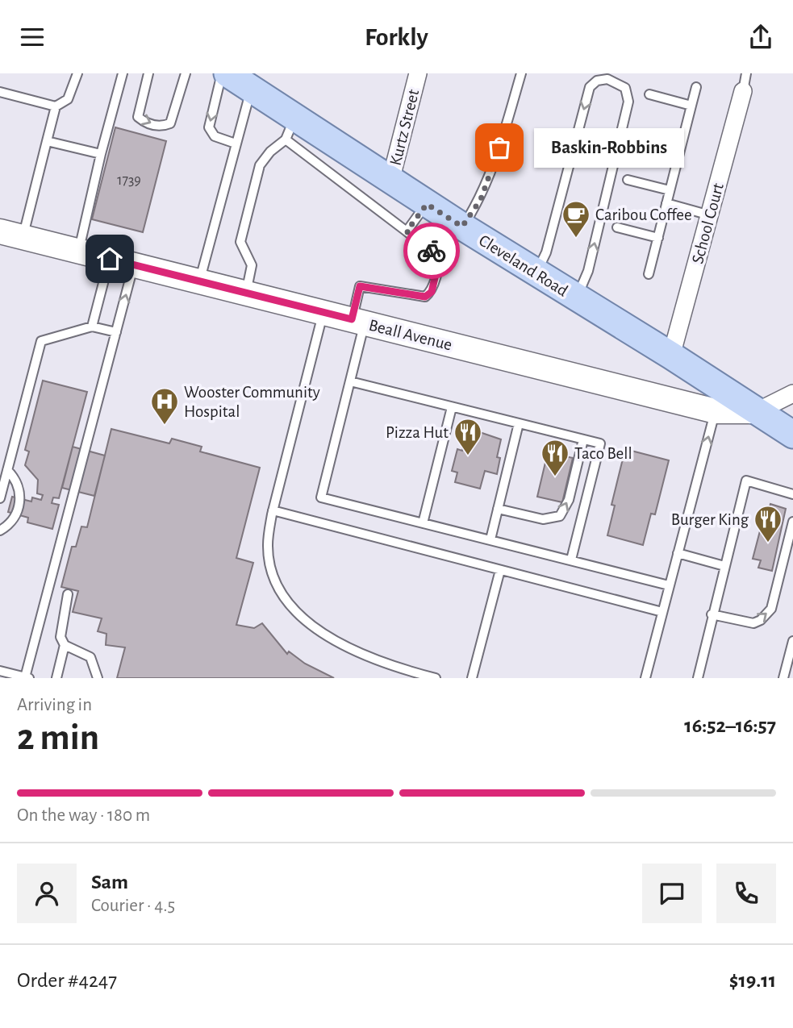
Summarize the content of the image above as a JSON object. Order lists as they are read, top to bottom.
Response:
{
  "streets": {
    "main road": ["Cleveland Road"],
    "street": ["Kurtz Street", "School Court", "Beall Avenue"]
  },
  "crossings": [
    ["Kurtz Street", "Cleveland Road"],
    ["School Court", "Cleveland Road"],
    ["Cleveland Road", "Beall Avenue"]
  ],
  "places": {
    "other": ["Baskin-Robbins"],
    "cafe": ["Caribou Coffee"],
    "hospital": ["Wooster Community Hospital"],
    "restaurant": ["Pizza Hut", "Taco Bell", "Burger King"]
  },
  "house_numbers": ["1739"],
  "page": {
    "header": "Forkly",
    "bubble": "Baskin-Robbins",
    "heading": ["2 min", "Arriving in", "16:52–16:57"],
    "panel": [
      "Sam",
      "Courier · 4.5",
      "Order #4247",
      "$19.11"
    ],
    "bar": "On the way · 180 m"
  }
}
